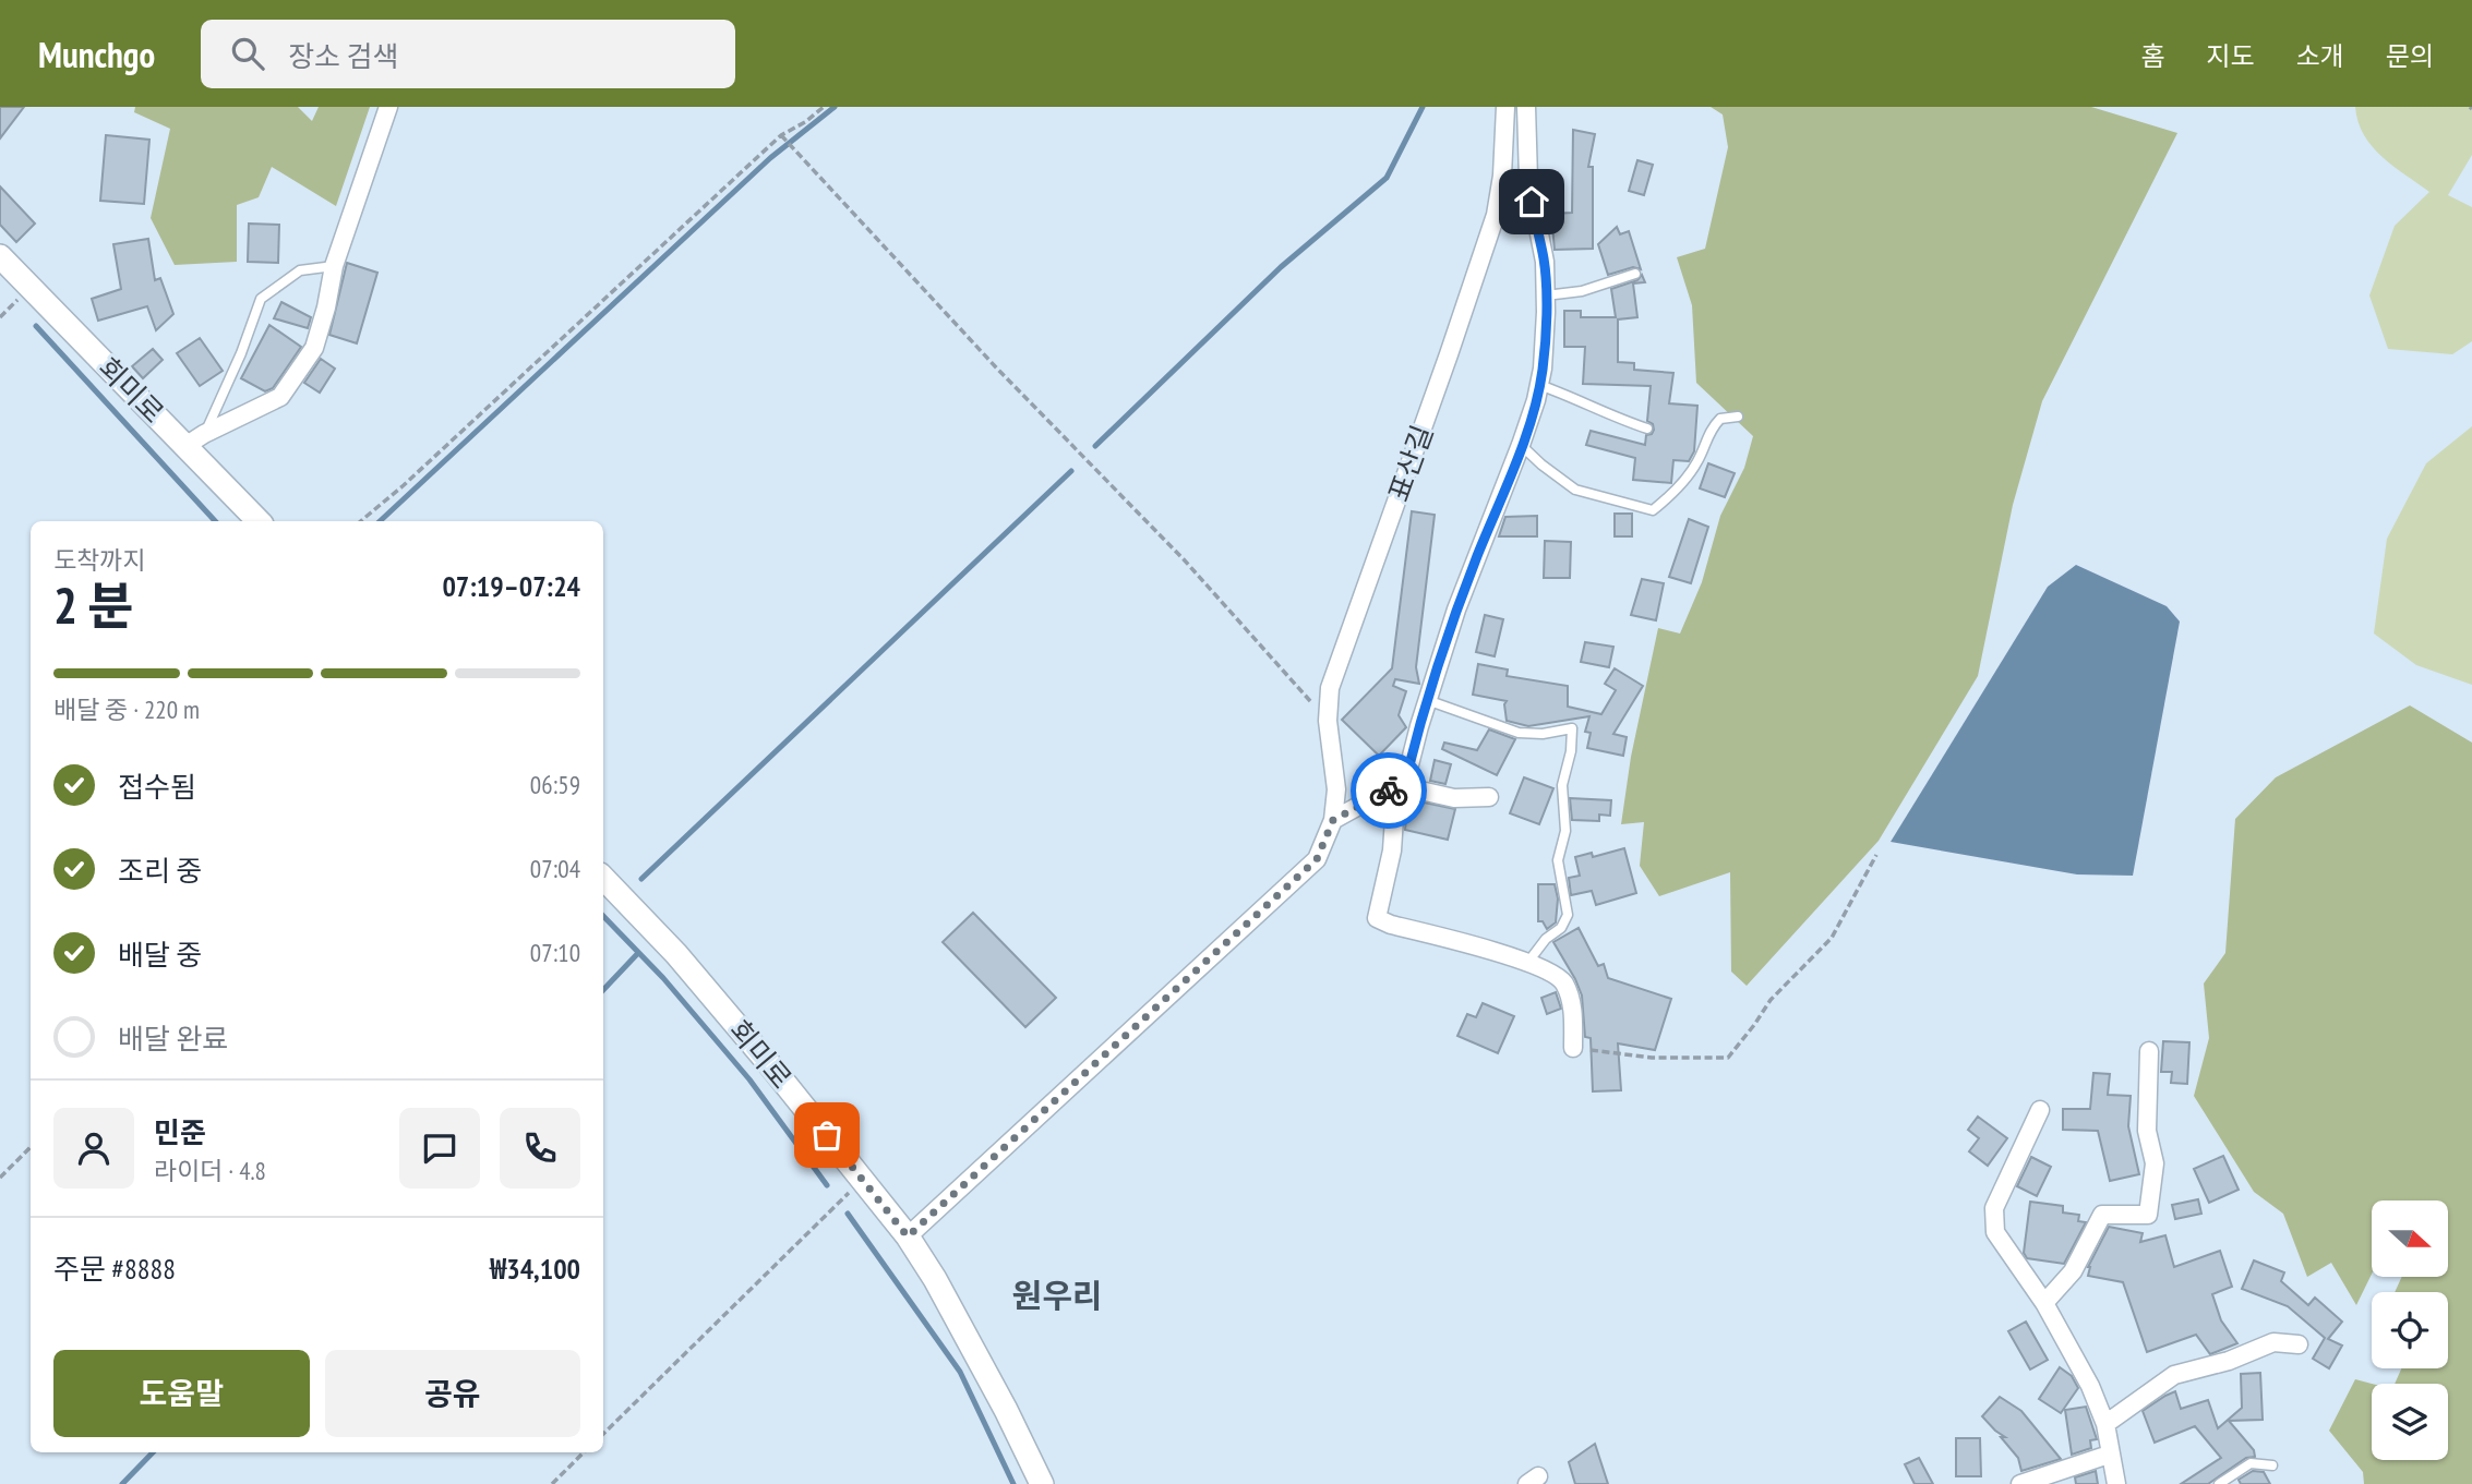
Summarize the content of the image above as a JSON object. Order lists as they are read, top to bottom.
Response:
{
  "streets": {
    "street": ["회미로", "표산길"]
  },
  "crossings": [
    ["회미로", "표산길"]
  ],
  "districts": ["원우리"],
  "north": "right",
  "page": {
    "header": "Munchgo",
    "search": "장소 검색",
    "nav": [
      "홈",
      "지도",
      "소개",
      "문의"
    ],
    "heading": ["2 분", "도착까지", "07:19–07:24"],
    "panel": [
      "민준",
      "라이더 · 4.8",
      "주문 #8888",
      "₩34,100"
    ],
    "bar": "배달 중 · 220 m",
    "list": [
      ["접수됨", "06:59"],
      ["조리 중", "07:04"],
      ["배달 중", "07:10"],
      "배달 완료"
    ],
    "buttons": ["도움말", "공유"]
  }
}
